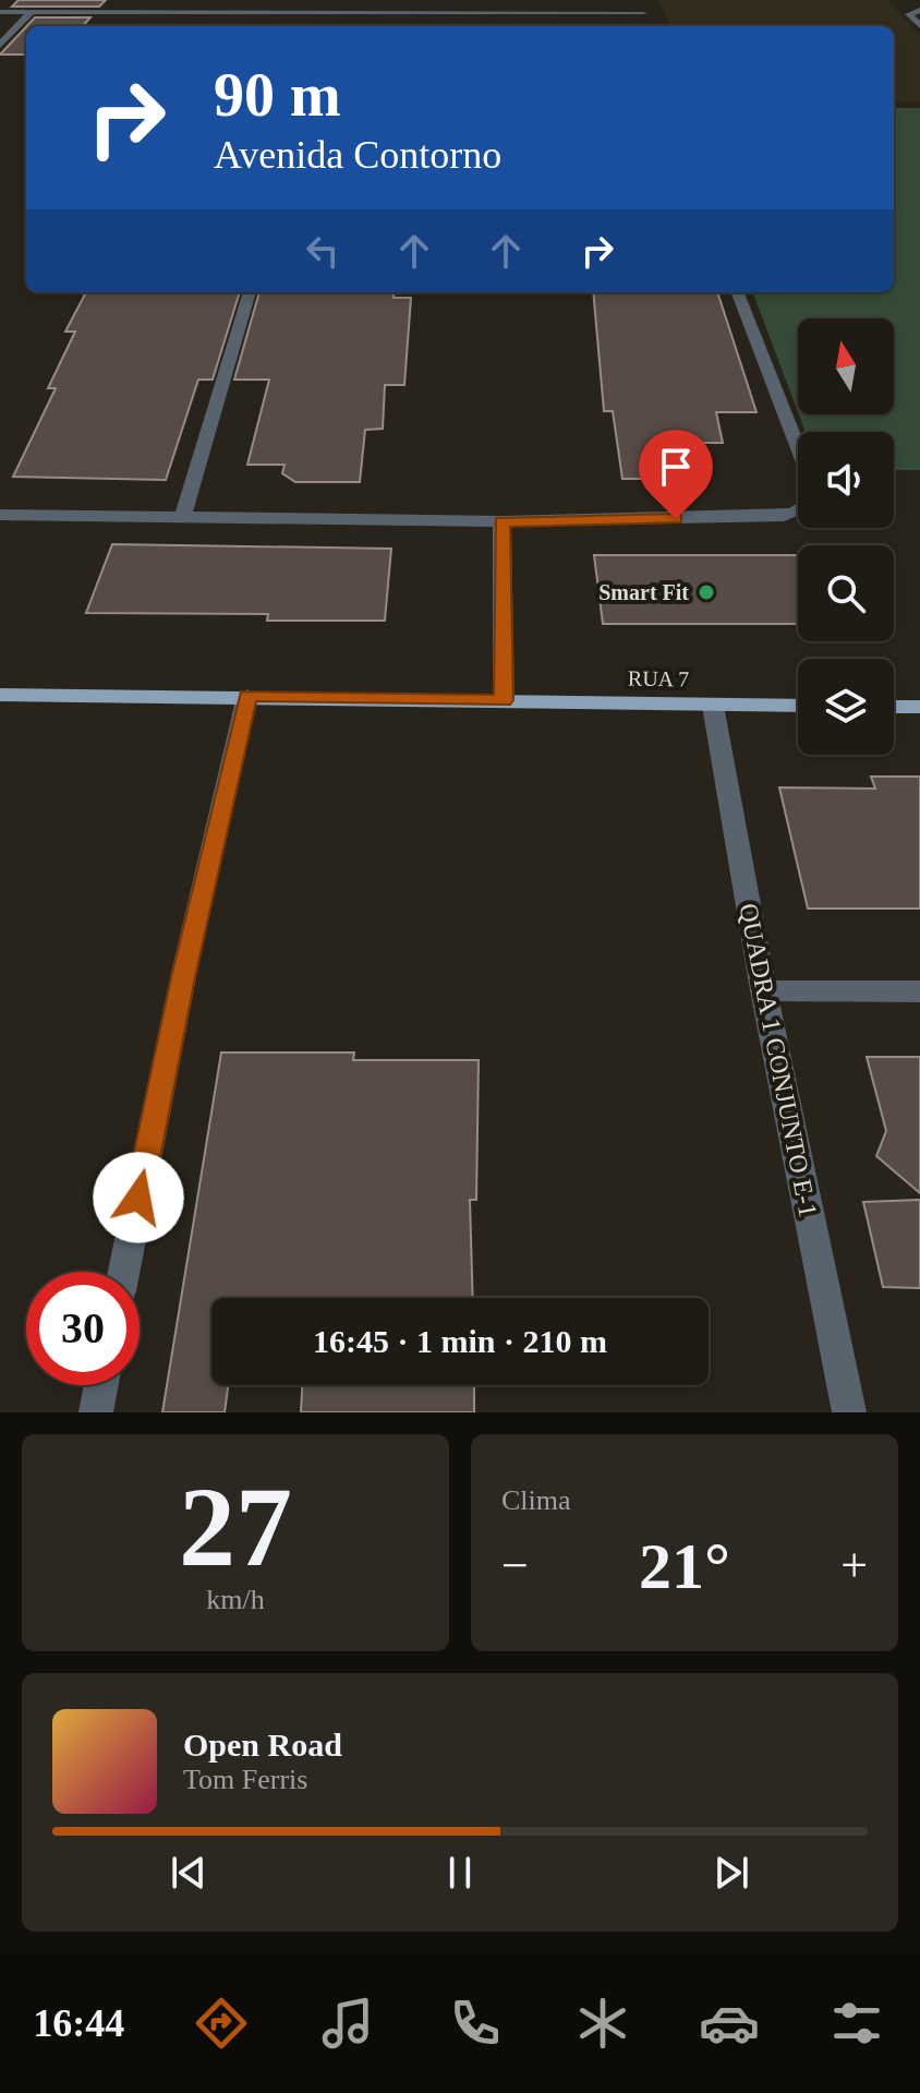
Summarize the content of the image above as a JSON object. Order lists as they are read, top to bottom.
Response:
{
  "streets": {
    "main road": ["RUA 7"],
    "street": ["QUADRA 1 CONJUNTO E-1"]
  },
  "crossings": [
    ["RUA 7", "QUADRA 1 CONJUNTO E-1"]
  ],
  "places": ["Smart Fit"],
  "north": "top",
  "page": {
    "turn": ["90 m", "Avenida Contorno"],
    "limit": "30",
    "trip": "16:45 · 1 min · 210 m",
    "tile": [
      ["27", "km/h"],
      "Clima"
    ],
    "heat": ["−", "21°", "+"],
    "song": ["Open Road", "Tom Ferris"],
    "tabs": "16:44"
  }
}
